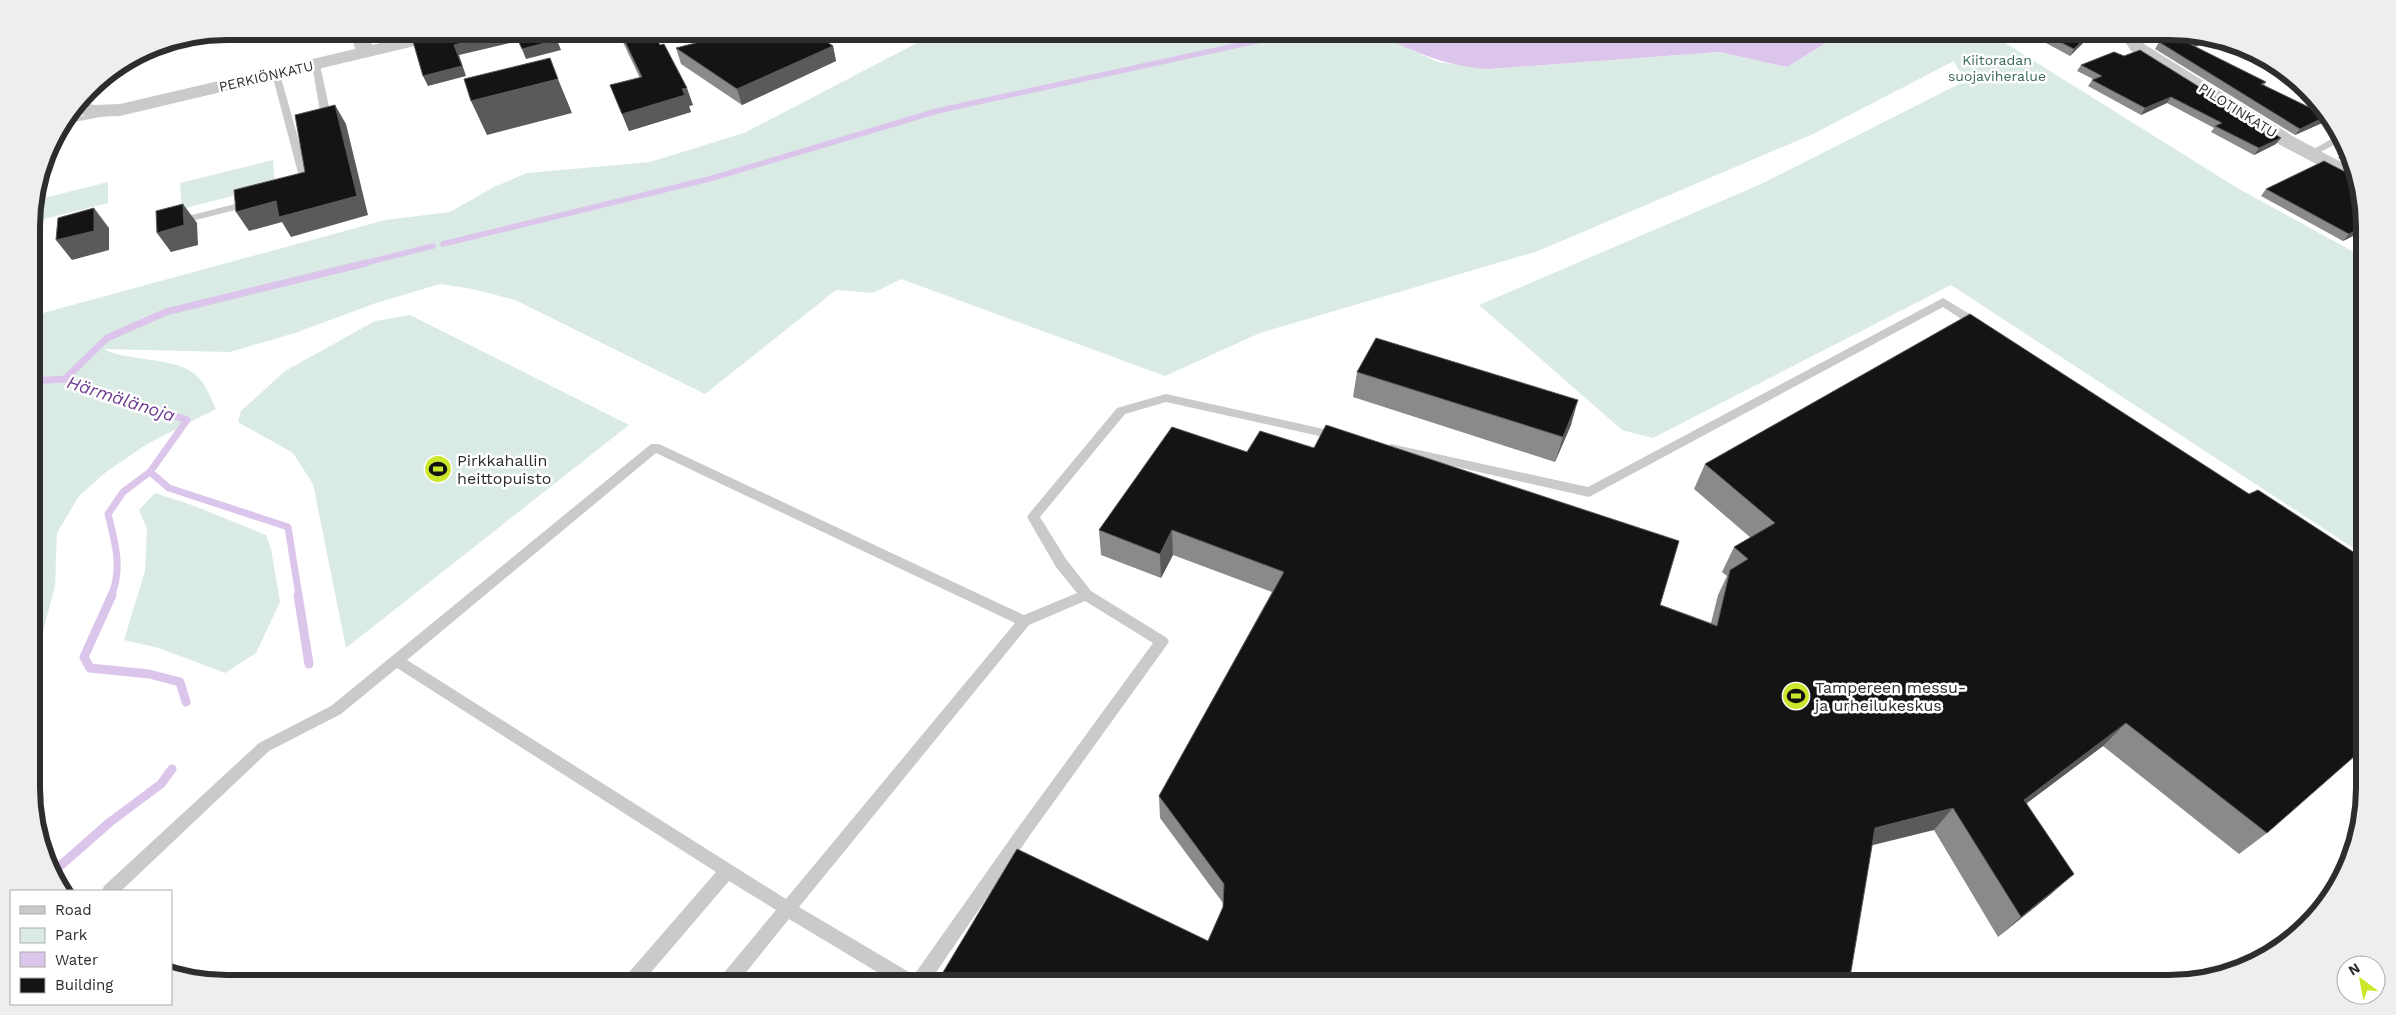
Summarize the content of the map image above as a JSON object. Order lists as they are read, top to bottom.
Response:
{
  "streets": {
    "street": ["PERKIÖNKATU", "PILOTINKATU"]
  },
  "water": ["Härmälänoja"],
  "parks": ["Kiitoradan suojaviheralue"],
  "places": {
    "sports": ["Pirkkahallin heittopuisto", "Tampereen messu- ja urheilukeskus"]
  },
  "legend": [
    "Road",
    "Park",
    "Water",
    "Building"
  ],
  "north": "top left"
}
